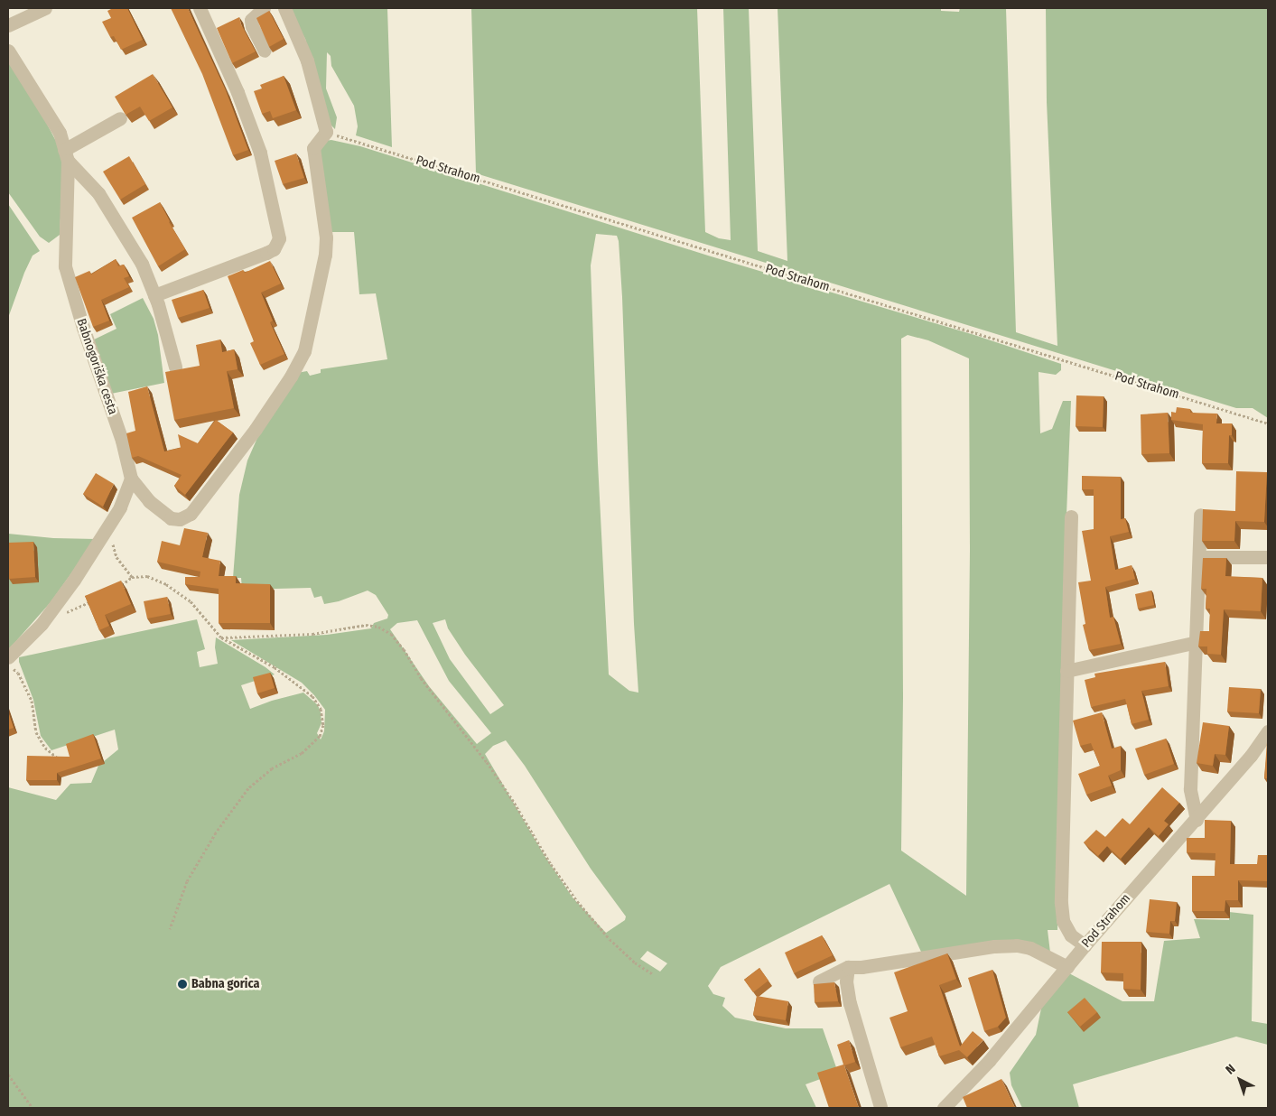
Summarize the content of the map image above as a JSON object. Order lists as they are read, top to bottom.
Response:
{
  "streets": {
    "street": ["Pod Strahom", "Babnogoriška cesta"]
  },
  "places": ["Babna gorica"],
  "north": "top left"
}
